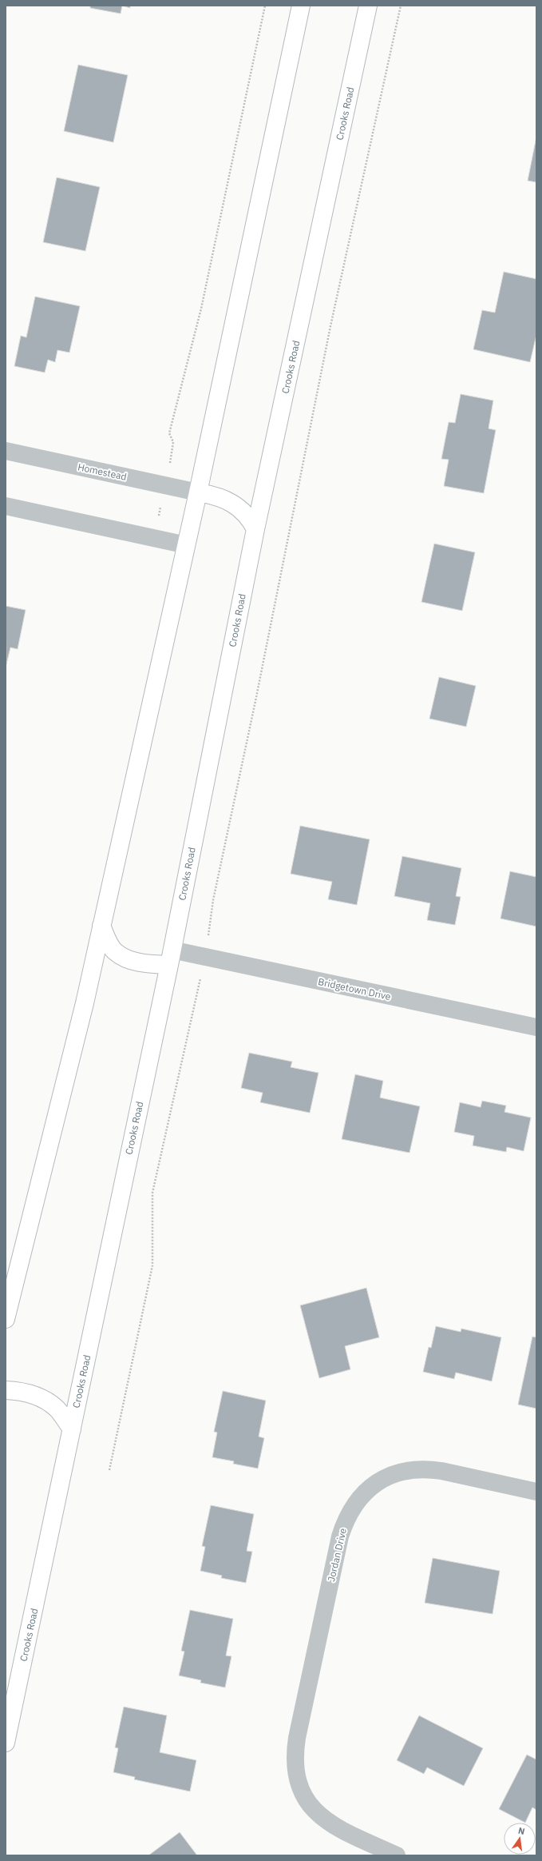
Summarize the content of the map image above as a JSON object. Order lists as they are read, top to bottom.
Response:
{
  "streets": {
    "main road": ["Crooks Road"],
    "street": ["Homestead", "Bridgetown Drive", "Jordan Drive"]
  },
  "crossings": [
    ["Crooks Road", "Bridgetown Drive"]
  ],
  "north": "top"
}
